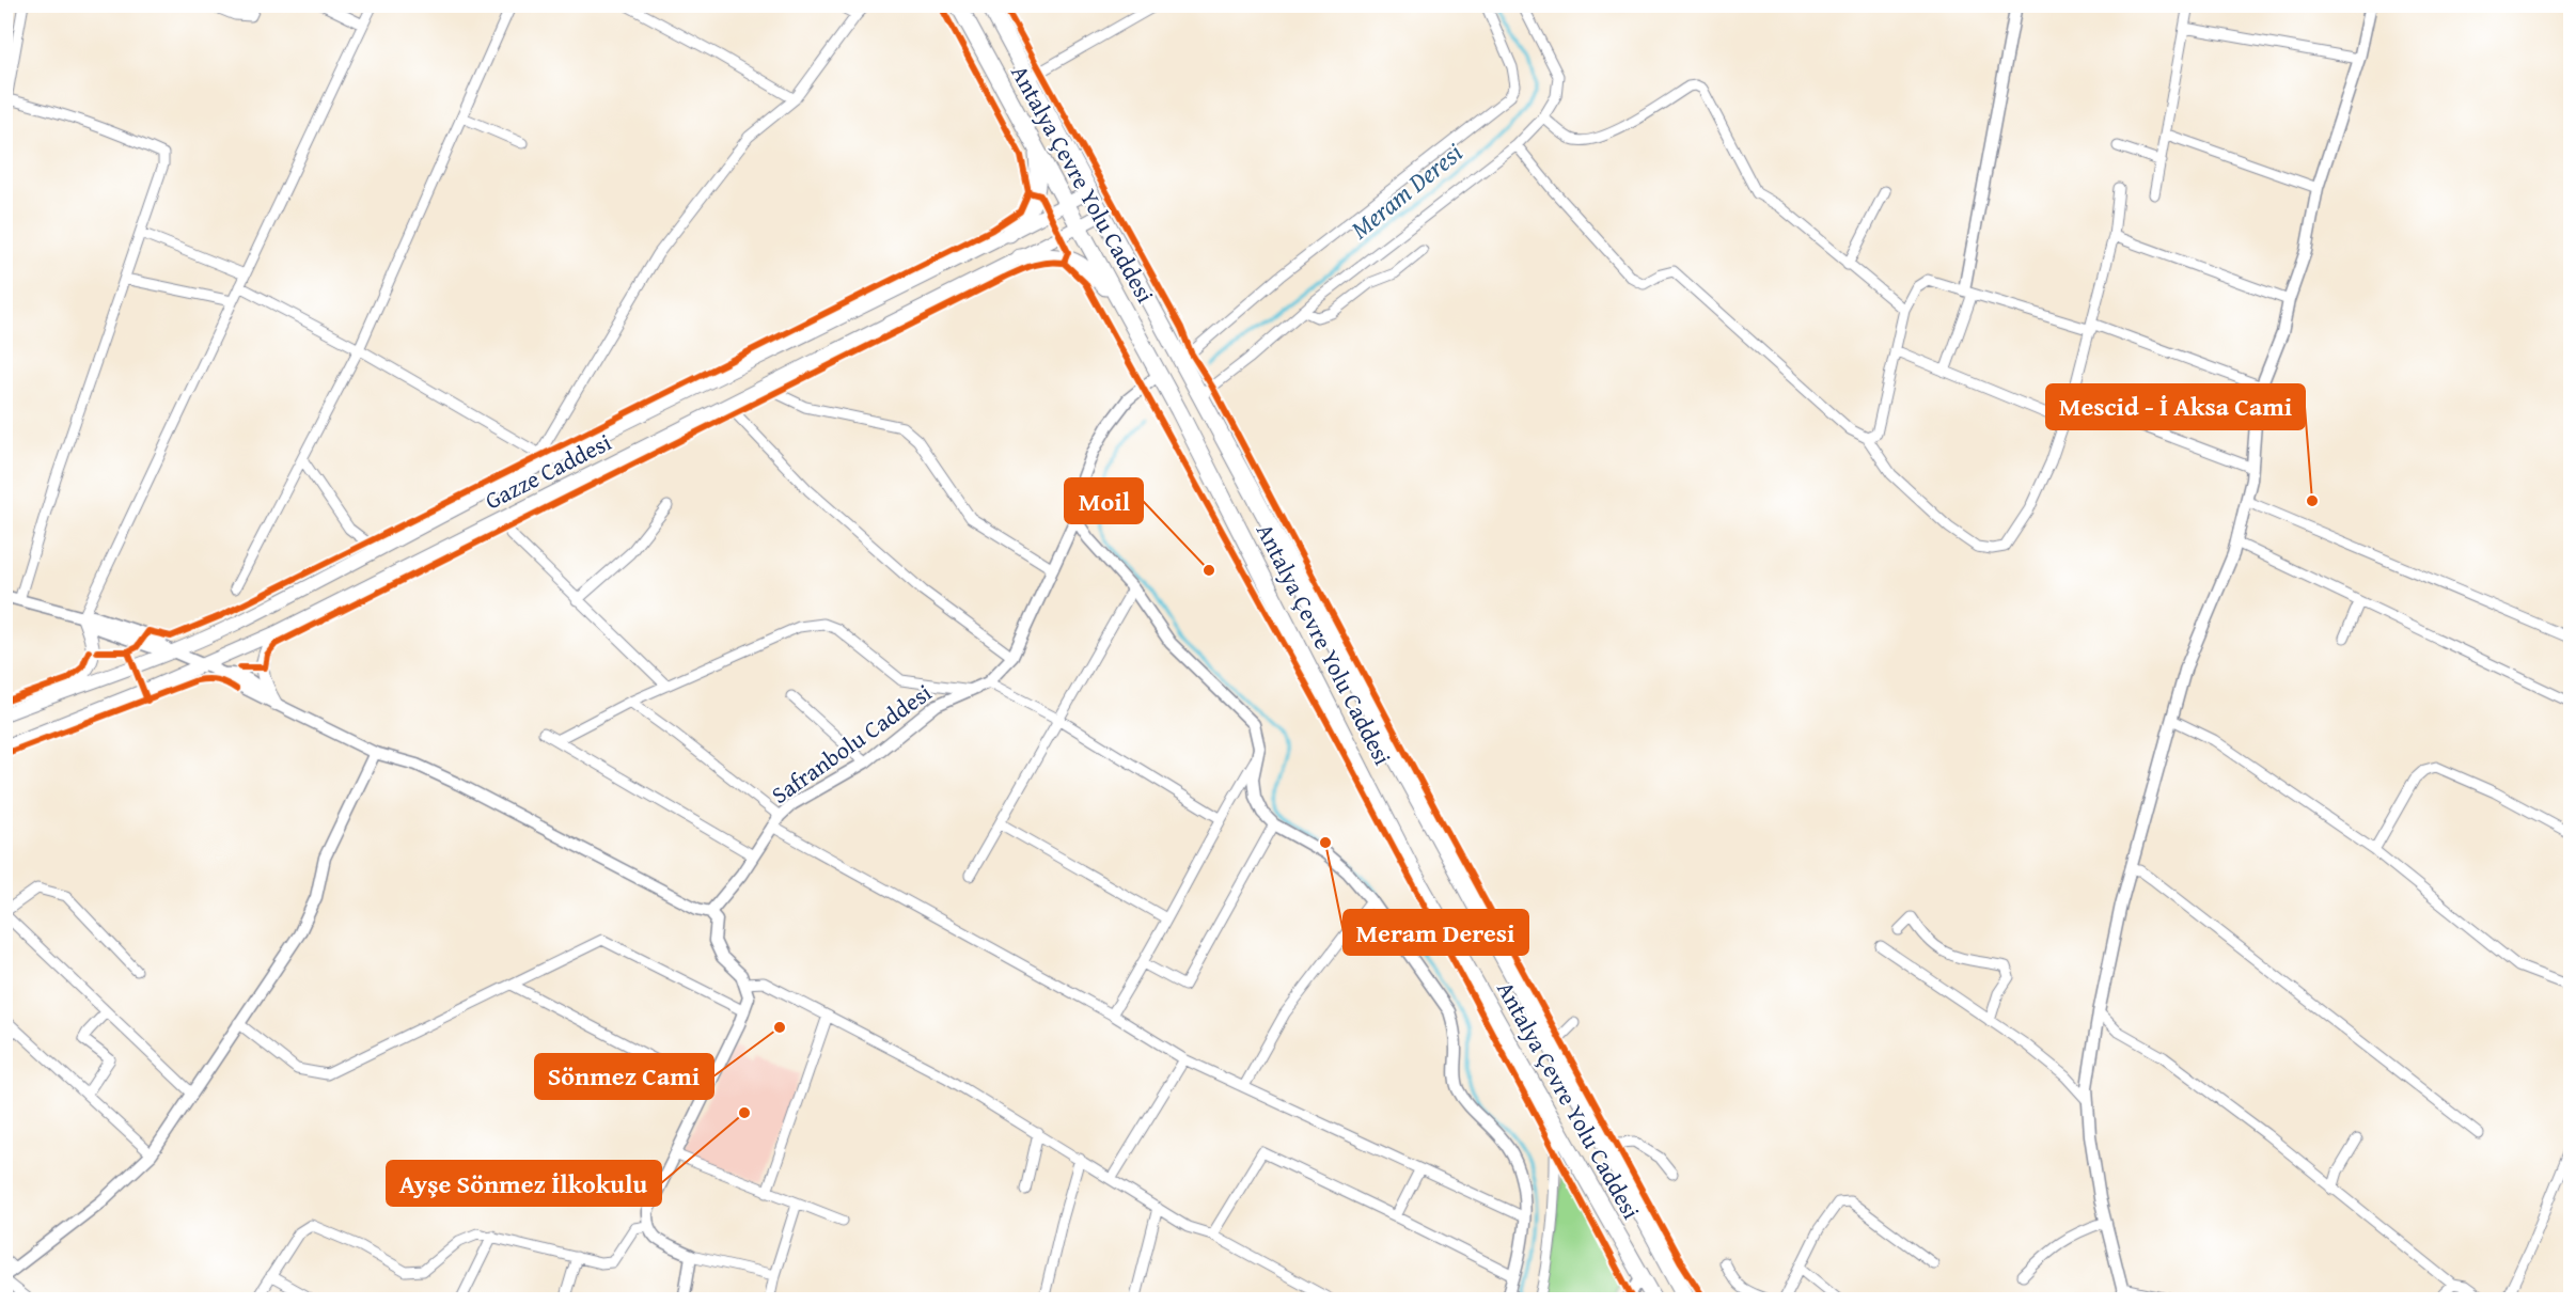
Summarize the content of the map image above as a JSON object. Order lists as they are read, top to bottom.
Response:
{
  "streets": {
    "highway": ["Antalya Çevre Yolu Caddesi"],
    "main road": ["Gazze Caddesi"],
    "street": ["Safranbolu Caddesi"]
  },
  "crossings": [
    ["Antalya Çevre Yolu Caddesi", "Gazze Caddesi"],
    ["Antalya Çevre Yolu Caddesi", "Safranbolu Caddesi"]
  ],
  "water": ["Meram Deresi"],
  "places": [
    "Mescid - İ Aksa Cami",
    "Moil",
    "Meram Deresi",
    "Sönmez Cami",
    "Ayşe Sönmez İlkokulu"
  ]
}
